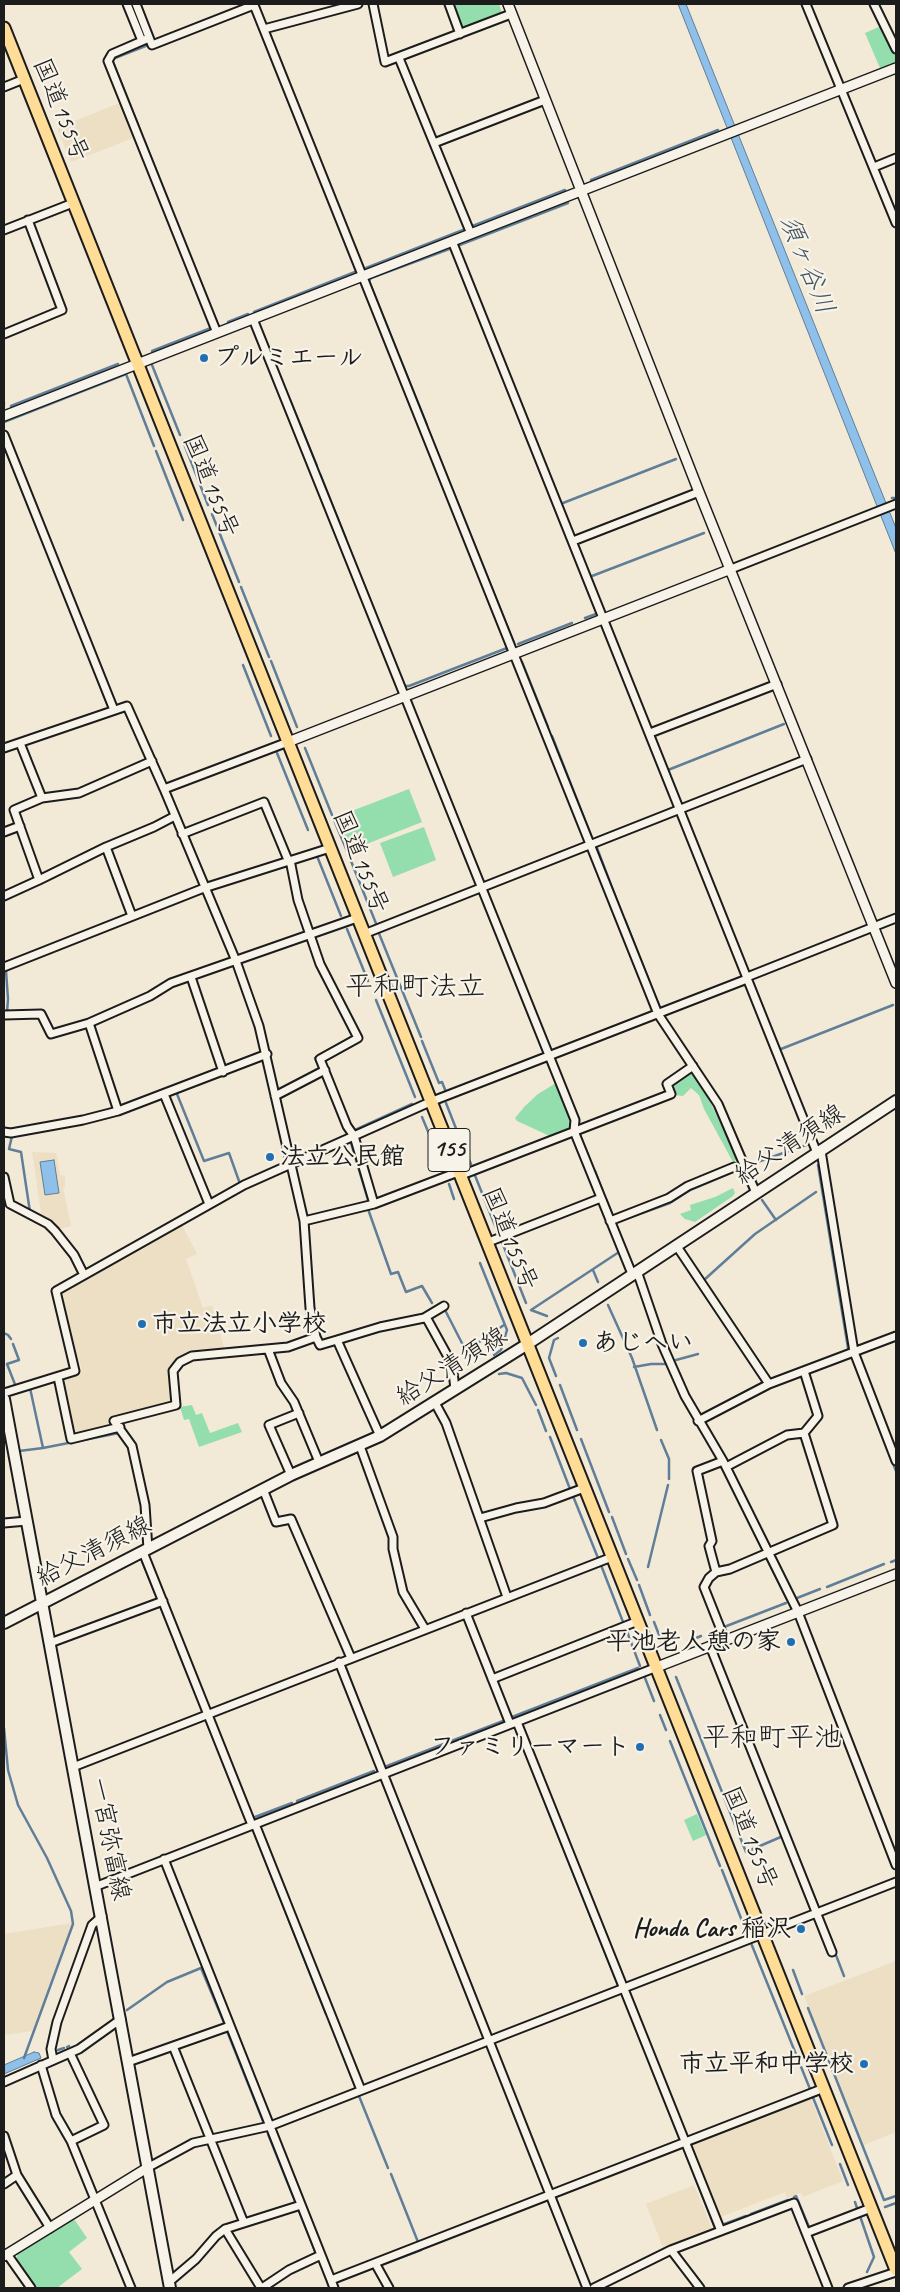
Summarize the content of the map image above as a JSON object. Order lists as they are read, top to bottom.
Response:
{
  "streets": {
    "highway": ["国道155号", "155"],
    "main road": ["給父清須線", "一宮弥富線"]
  },
  "crossings": [
    ["国道155号", "給父清須線"],
    ["給父清須線", "一宮弥富線"]
  ],
  "districts": ["平和町法立", "平和町平池"],
  "water": ["須ヶ谷川"],
  "places": [
    "プルミエール",
    "法立公民館",
    "市立法立小学校",
    "あじへい",
    "平池老人憩の家",
    "ファミリーマート",
    "Honda Cars 稲沢",
    "市立平和中学校"
  ]
}
